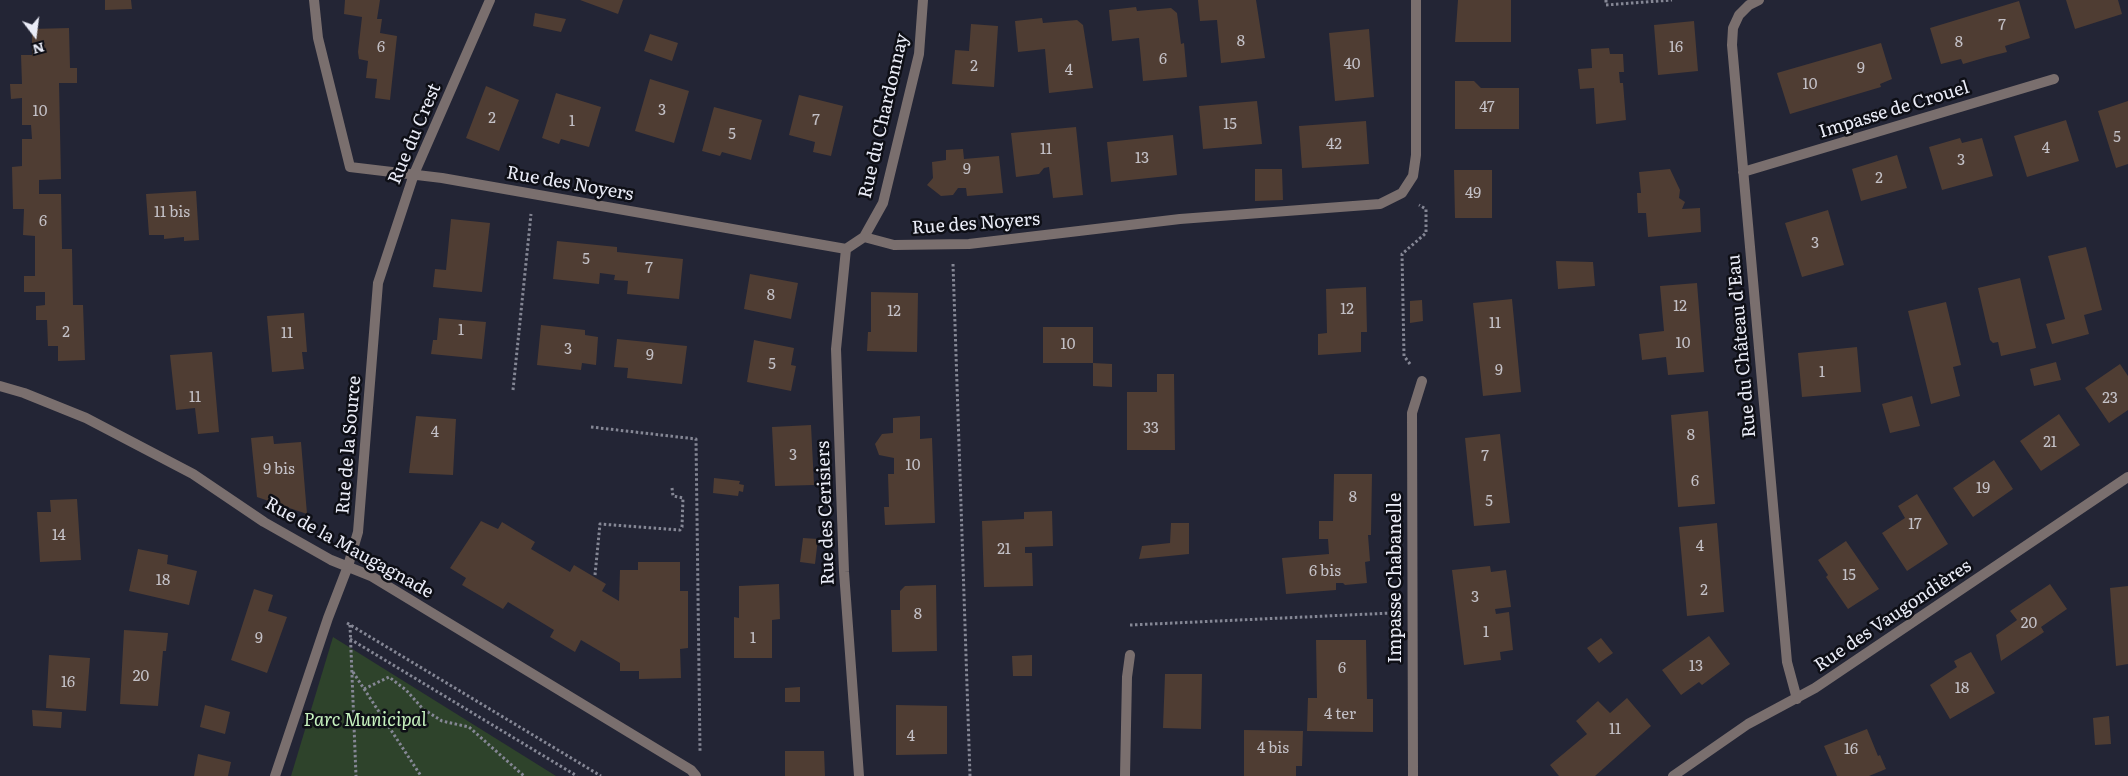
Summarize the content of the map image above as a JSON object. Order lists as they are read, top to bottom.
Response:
{
  "streets": {
    "street": [
      "Impasse de Crouel",
      "Rue du Chardonnay",
      "Rue du Crest",
      "Rue des Noyers",
      "Rue du Château d'Eau",
      "Rue de la Source",
      "Rue des Cerisiers",
      "Rue de la Maugagnade",
      "Impasse Chabanelle",
      "Rue des Vaugondières"
    ]
  },
  "crossings": [
    ["Impasse de Crouel", "Rue du Château d'Eau"],
    ["Rue du Chardonnay", "Rue des Noyers"],
    ["Rue du Crest", "Rue des Noyers"],
    ["Rue du Crest", "Rue de la Source"],
    ["Rue des Noyers", "Rue des Cerisiers"],
    ["Rue du Château d'Eau", "Rue des Vaugondières"],
    ["Rue de la Source", "Rue de la Maugagnade"]
  ],
  "parks": ["Parc Municipal"],
  "house_numbers": [
    "7",
    "8",
    "8",
    "6",
    "16",
    "6",
    "40",
    "2",
    "9",
    "4",
    "10",
    "47",
    "3",
    "10",
    "2",
    "7",
    "1",
    "15",
    "5",
    "5",
    "42",
    "4",
    "11",
    "13",
    "3",
    "9",
    "2",
    "49",
    "11 bis",
    "6",
    "3",
    "5",
    "7",
    "8",
    "12",
    "12",
    "12",
    "11",
    "1",
    "2",
    "11",
    "10",
    "10",
    "3",
    "9",
    "5",
    "9",
    "1",
    "11",
    "23",
    "33",
    "4",
    "8",
    "21",
    "3",
    "7",
    "10",
    "9 bis",
    "6",
    "19",
    "8",
    "5",
    "17",
    "14",
    "4",
    "21",
    "6 bis",
    "15",
    "18",
    "2",
    "3",
    "8",
    "20",
    "1",
    "9",
    "1",
    "13",
    "6",
    "20",
    "16",
    "18",
    "4 ter",
    "11",
    "4",
    "4 bis",
    "16"
  ],
  "north": "bottom"
}
